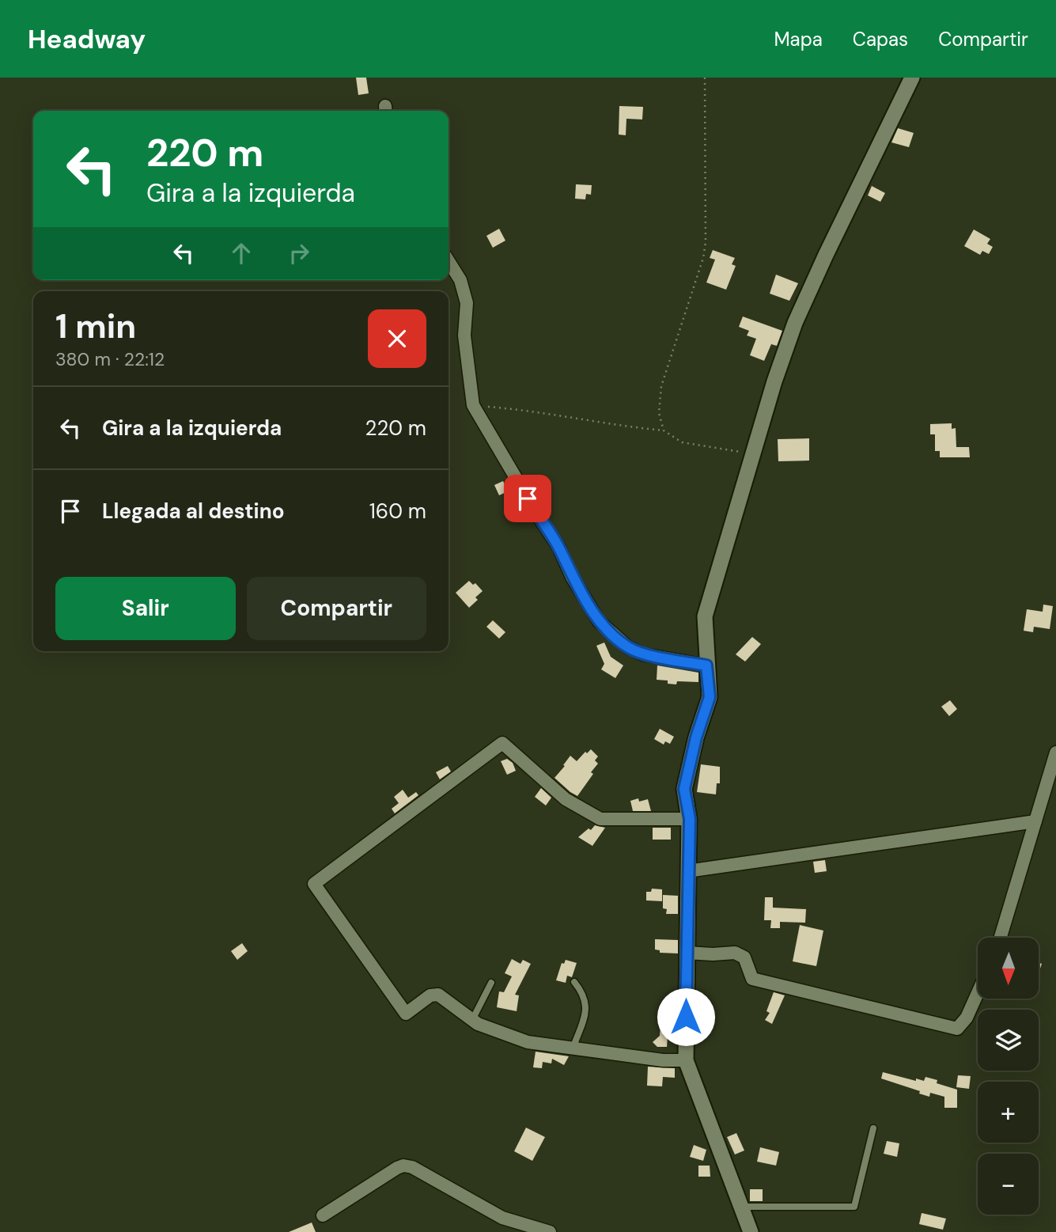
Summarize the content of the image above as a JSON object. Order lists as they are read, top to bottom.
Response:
{
  "north": "bottom",
  "page": {
    "header": "Headway",
    "nav": ["Mapa", "Capas", "Compartir"],
    "turn": ["220 m", "Gira a la izquierda"],
    "heading": ["1 min", "380 m · 22:12"],
    "list": [
      {
        "name": "Gira a la izquierda",
        "value": "220 m"
      },
      {
        "name": "Llegada al destino",
        "value": "160 m"
      }
    ],
    "buttons": ["Salir", "Compartir"],
    "map_buttons": ["+", "−"]
  }
}
